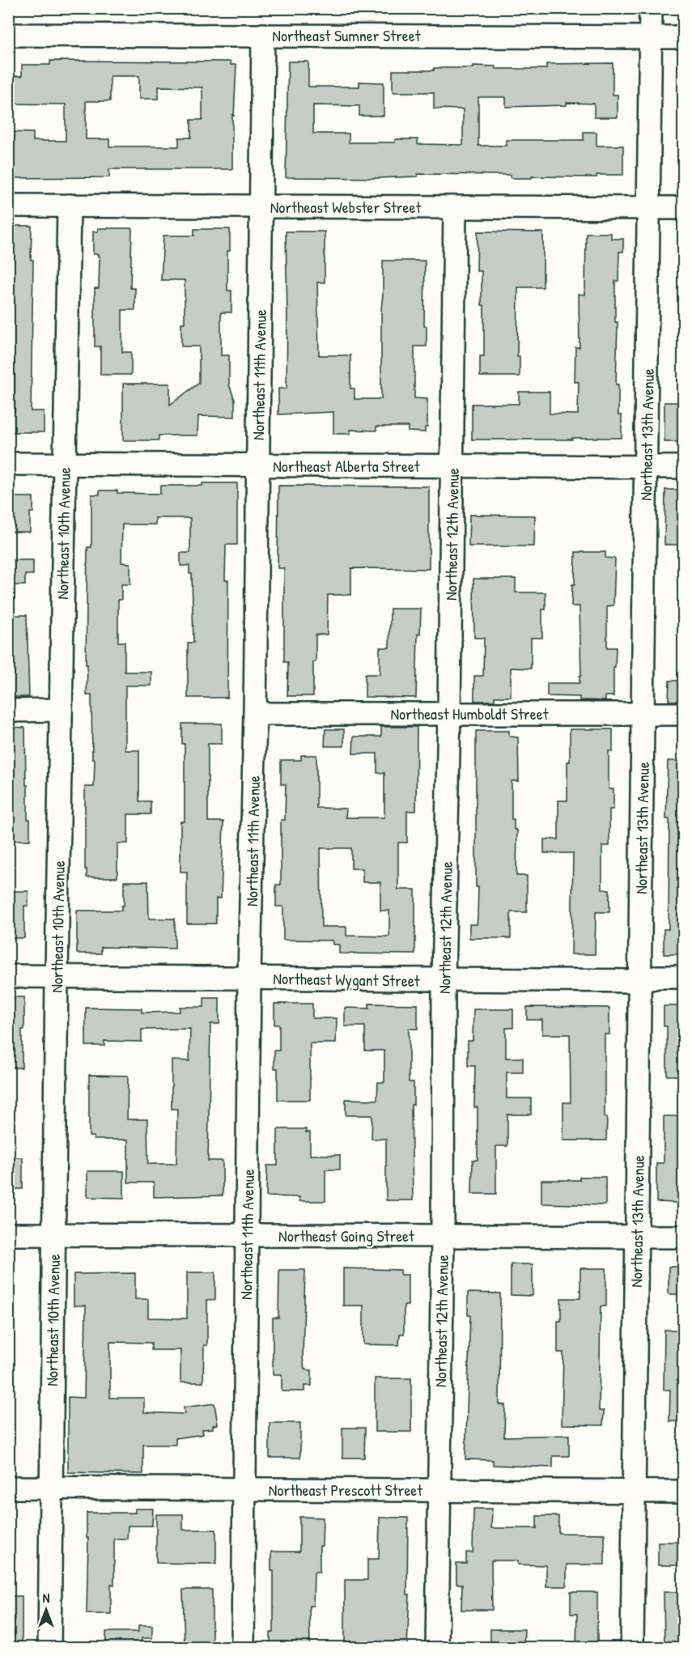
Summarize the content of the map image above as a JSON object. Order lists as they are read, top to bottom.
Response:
{
  "streets": {
    "street": [
      "Northeast Sumner Street",
      "Northeast Webster Street",
      "Northeast 11th Avenue",
      "Northeast 13th Avenue",
      "Northeast Alberta Street",
      "Northeast 10th Avenue",
      "Northeast 12th Avenue",
      "Northeast Humboldt Street",
      "Northeast Wygant Street",
      "Northeast Going Street",
      "Northeast Prescott Street"
    ]
  },
  "crossings": [
    ["Northeast Sumner Street", "Northeast 11th Avenue"],
    ["Northeast Sumner Street", "Northeast 13th Avenue"],
    ["Northeast Webster Street", "Northeast 11th Avenue"],
    ["Northeast Webster Street", "Northeast 13th Avenue"],
    ["Northeast Webster Street", "Northeast 10th Avenue"],
    ["Northeast Webster Street", "Northeast 12th Avenue"],
    ["Northeast 11th Avenue", "Northeast Alberta Street"],
    ["Northeast 11th Avenue", "Northeast Humboldt Street"],
    ["Northeast 11th Avenue", "Northeast Wygant Street"],
    ["Northeast 11th Avenue", "Northeast Going Street"],
    ["Northeast 11th Avenue", "Northeast Prescott Street"],
    ["Northeast 13th Avenue", "Northeast Alberta Street"],
    ["Northeast 13th Avenue", "Northeast Humboldt Street"],
    ["Northeast 13th Avenue", "Northeast Wygant Street"],
    ["Northeast 13th Avenue", "Northeast Going Street"],
    ["Northeast 13th Avenue", "Northeast Prescott Street"],
    ["Northeast Alberta Street", "Northeast 10th Avenue"],
    ["Northeast Alberta Street", "Northeast 12th Avenue"],
    ["Northeast 10th Avenue", "Northeast Wygant Street"],
    ["Northeast 10th Avenue", "Northeast Going Street"],
    ["Northeast 10th Avenue", "Northeast Prescott Street"],
    ["Northeast 12th Avenue", "Northeast Humboldt Street"],
    ["Northeast 12th Avenue", "Northeast Wygant Street"],
    ["Northeast 12th Avenue", "Northeast Going Street"],
    ["Northeast 12th Avenue", "Northeast Prescott Street"]
  ],
  "north": "top"
}
